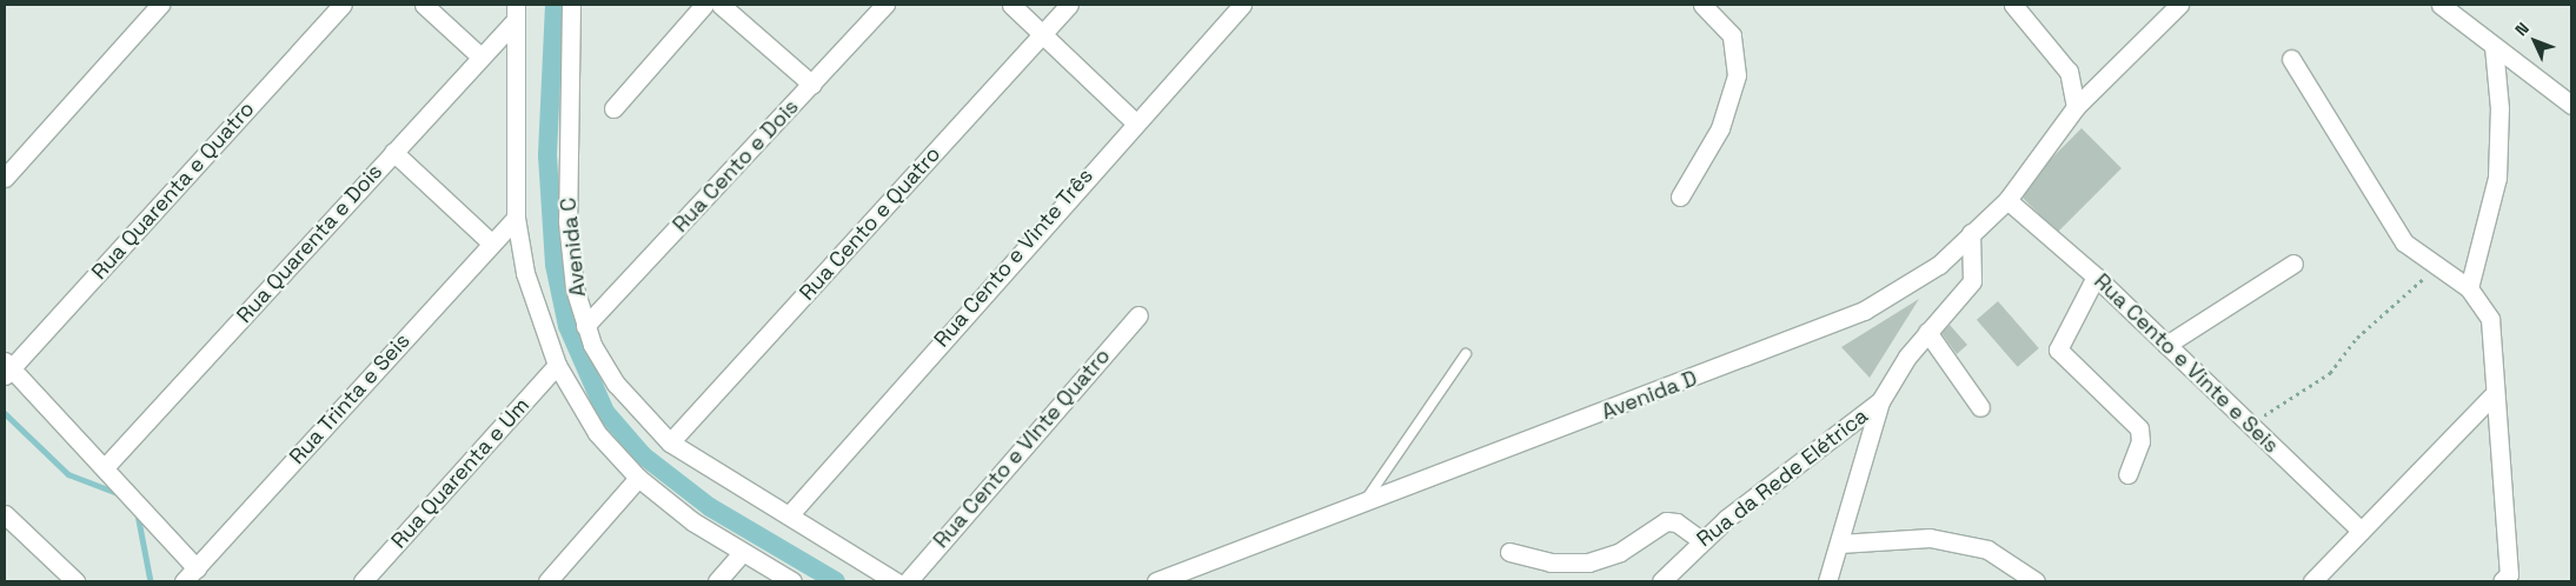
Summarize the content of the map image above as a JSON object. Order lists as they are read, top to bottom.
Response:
{
  "streets": {
    "street": [
      "Rua Cento e Dois",
      "Rua Quarenta e Quatro",
      "Rua Cento e Quatro",
      "Rua Quarenta e Dois",
      "Avenida C",
      "Rua Cento e Vinte Três",
      "Rua Cento e Vinte e Seis",
      "Avenida D",
      "Rua Trinta e Seis",
      "Rua Cento e VInte Quatro",
      "Rua Quarenta e Um",
      "Rua da Rede Elétrica"
    ]
  },
  "crossings": [
    ["Rua Cento e Dois", "Avenida C"],
    ["Rua Cento e Quatro", "Avenida C"],
    ["Avenida C", "Rua Cento e Vinte Três"],
    ["Rua Cento e Vinte e Seis", "Avenida D"]
  ],
  "north": "top left"
}
